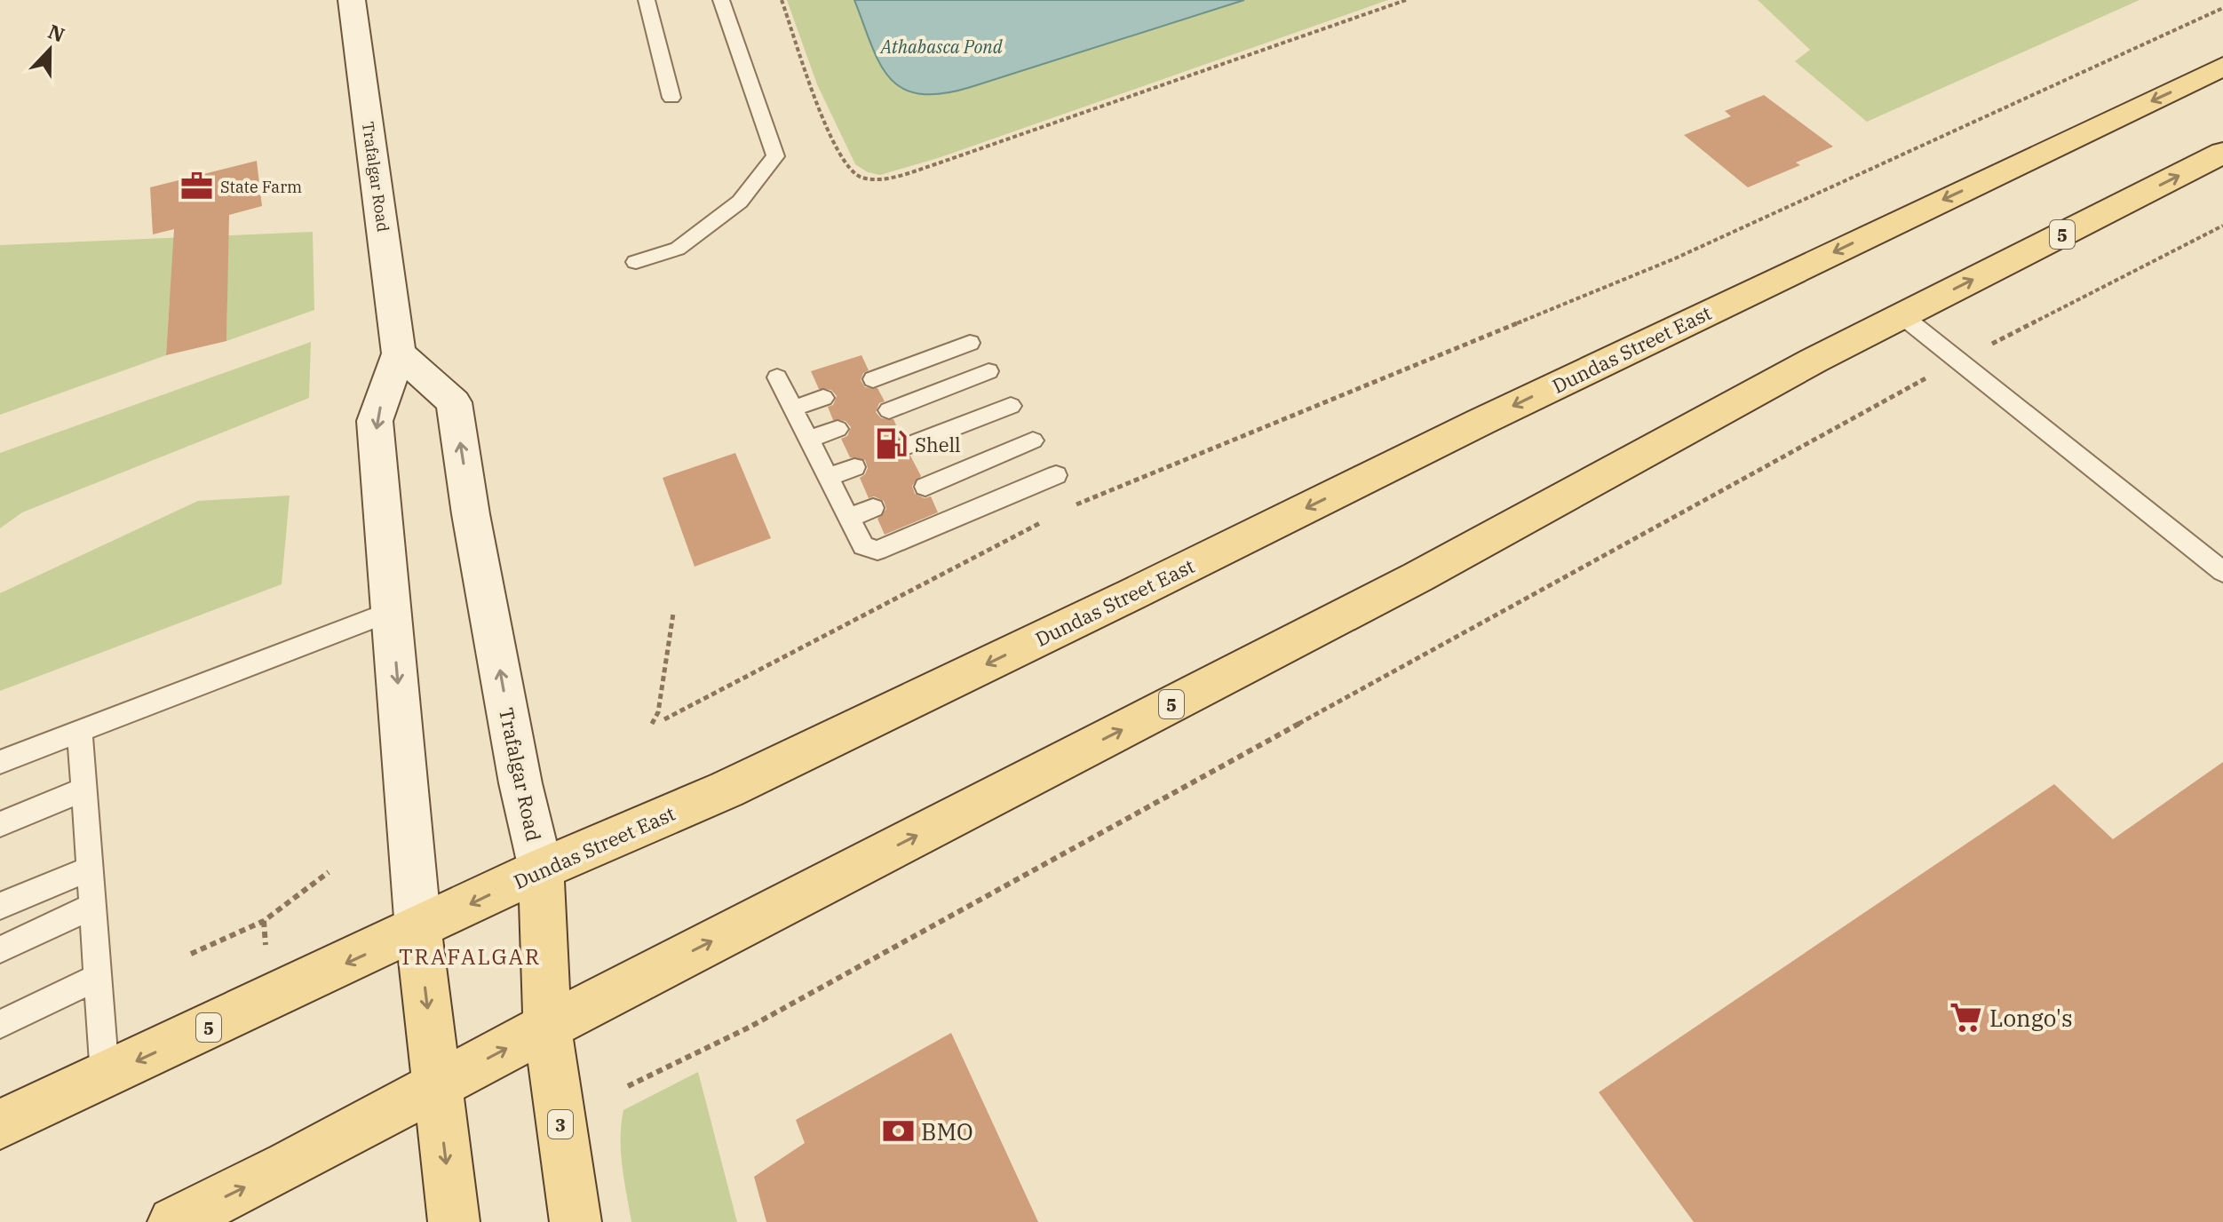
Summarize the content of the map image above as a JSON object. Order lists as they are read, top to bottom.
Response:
{
  "streets": {
    "main road": [
      "Trafalgar Road",
      "5",
      "Dundas Street East",
      "3"
    ]
  },
  "crossings": [
    ["Trafalgar Road", "5"],
    ["Trafalgar Road", "Dundas Street East"]
  ],
  "districts": ["TRAFALGAR"],
  "water": ["Athabasca Pond"],
  "places": {
    "office": ["State Farm"],
    "fuel station": ["Shell"],
    "supermarket": ["Longo's"],
    "bank": ["BMO"]
  },
  "north": "top"
}
